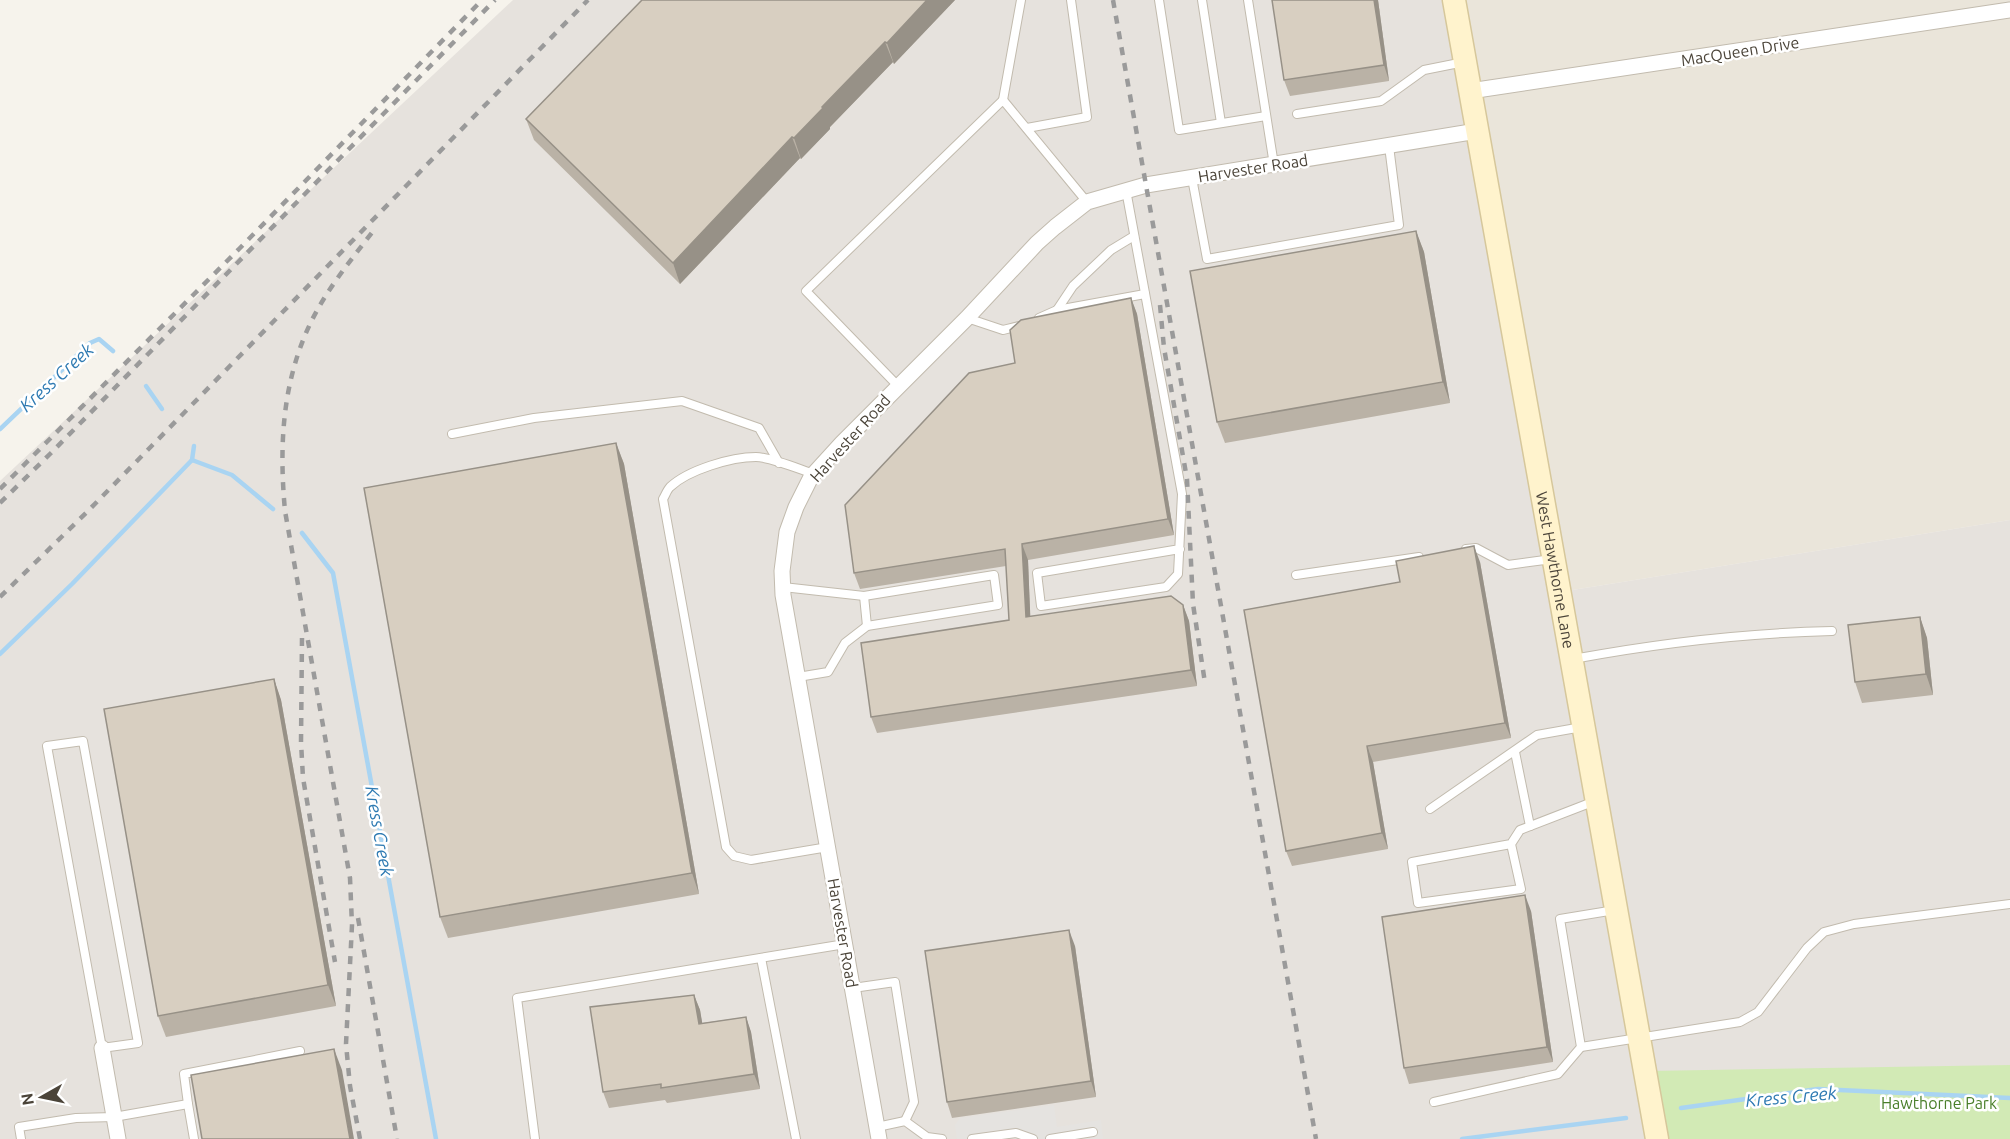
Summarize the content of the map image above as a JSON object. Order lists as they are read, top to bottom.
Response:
{
  "streets": {
    "street": ["MacQueen Drive", "Harvester Road", "West Hawthorne Lane"]
  },
  "crossings": [
    ["MacQueen Drive", "West Hawthorne Lane"],
    ["Harvester Road", "West Hawthorne Lane"]
  ],
  "water": ["Kress Creek"],
  "parks": ["Hawthorne Park"],
  "north": "left"
}
